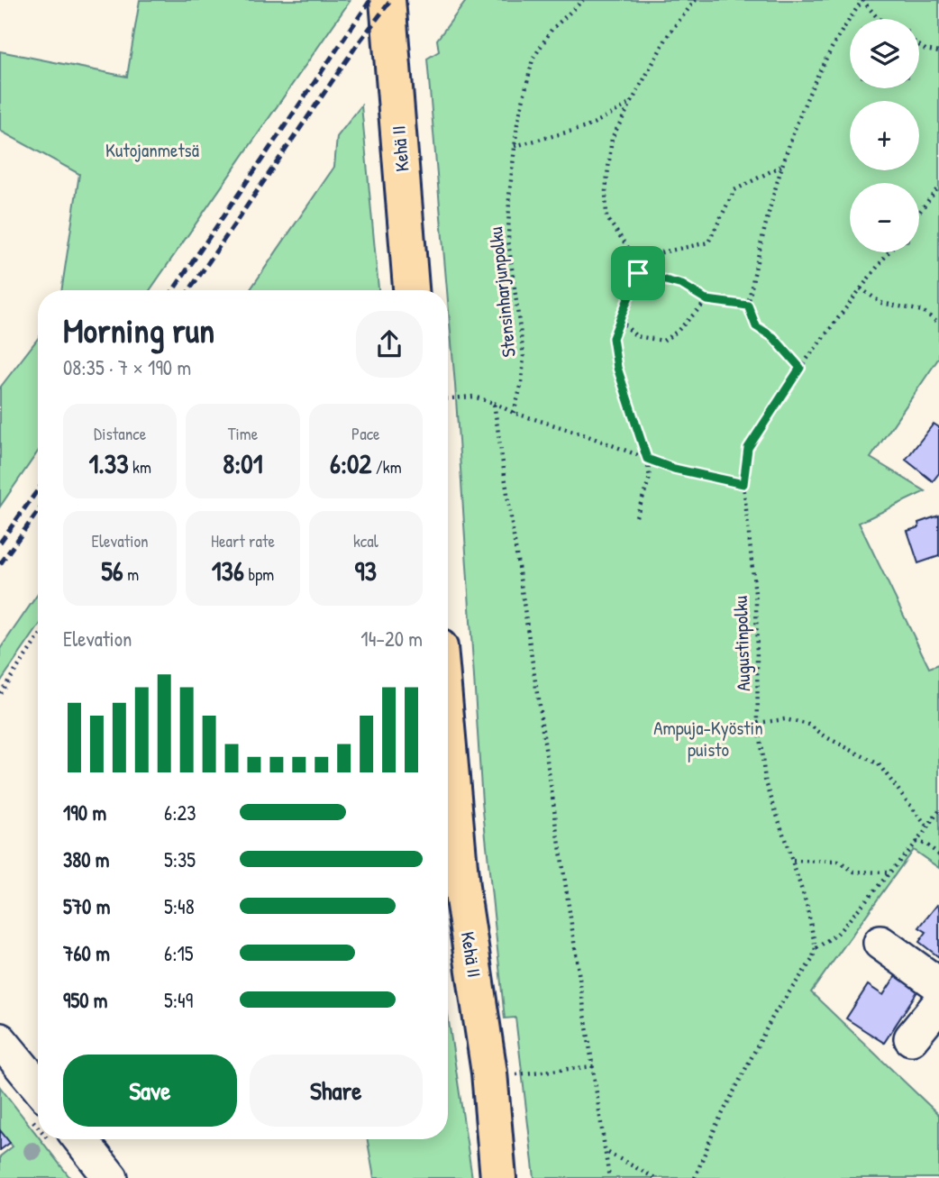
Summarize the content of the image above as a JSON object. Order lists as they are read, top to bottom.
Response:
{
  "streets": {
    "highway": ["Kehä II"],
    "path": ["Stensinharjunpolku", "Augustinpolku"]
  },
  "parks": ["Kutojanmetsä", "Ampuja-Kyöstin puisto"],
  "page": {
    "map_buttons": ["+", "−"],
    "heading": ["Morning run", "08:35 · 7 × 190 m"],
    "stats": [
      ["Distance", "1.33 km"],
      ["Time", "8:01"],
      ["Pace", "6:02 /km"],
      ["Elevation", "56 m"],
      ["Heart rate", "136 bpm"],
      ["kcal", "93"]
    ],
    "chart": ["Elevation", "14–20 m"],
    "list": [
      {
        "name": "190 m",
        "note": "6:23"
      },
      {
        "name": "380 m",
        "note": "5:35"
      },
      {
        "name": "570 m",
        "note": "5:48"
      },
      {
        "name": "760 m",
        "note": "6:15"
      },
      {
        "name": "950 m",
        "note": "5:49"
      }
    ],
    "buttons": ["Save", "Share"]
  }
}
